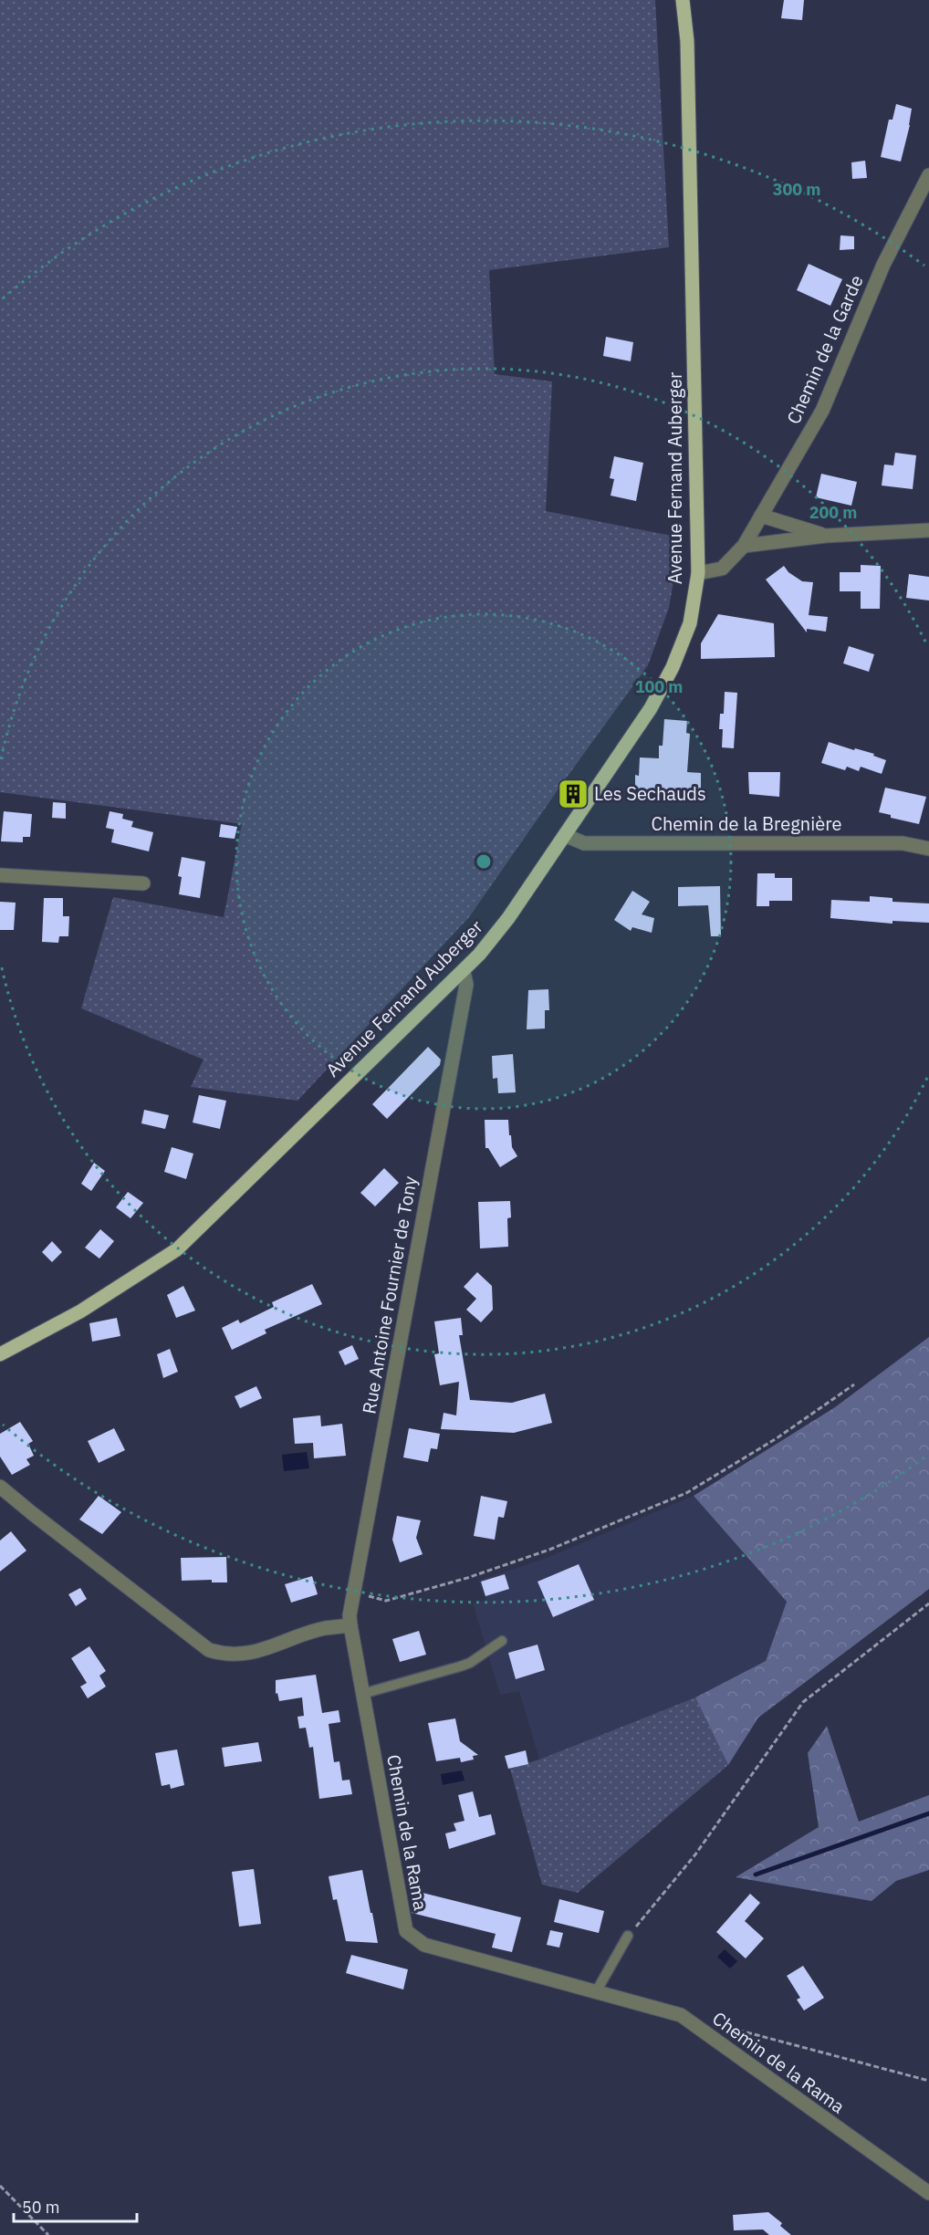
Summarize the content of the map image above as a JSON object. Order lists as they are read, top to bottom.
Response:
{
  "streets": {
    "main road": ["Avenue Fernand Auberger"],
    "street": [
      "Chemin de la Garde",
      "Chemin de la Bregnière",
      "Rue Antoine Fournier de Tony",
      "Chemin de la Rama"
    ]
  },
  "crossings": [
    ["Chemin de la Garde", "Avenue Fernand Auberger"],
    ["Avenue Fernand Auberger", "Chemin de la Bregnière"],
    ["Avenue Fernand Auberger", "Rue Antoine Fournier de Tony"],
    ["Rue Antoine Fournier de Tony", "Chemin de la Rama"]
  ],
  "places": {
    "building": ["Les Sechauds"]
  },
  "scale_bar": "50 m",
  "rings": ["300 m", "200 m", "100 m"]
}
